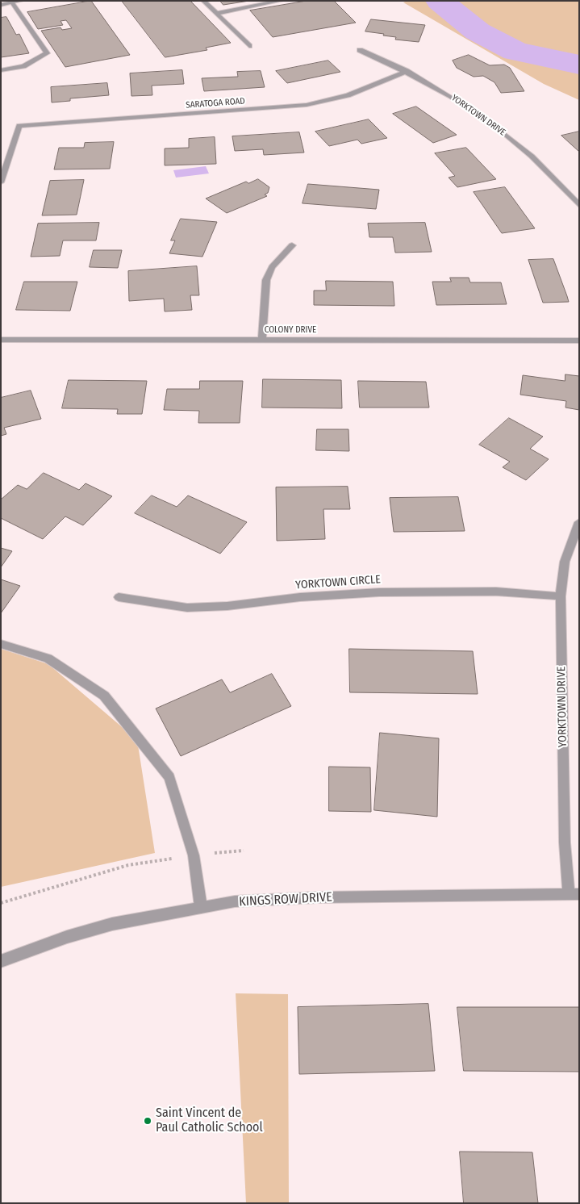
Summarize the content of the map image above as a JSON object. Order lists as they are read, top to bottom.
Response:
{
  "streets": {
    "street": [
      "SARATOGA ROAD",
      "YORKTOWN DRIVE",
      "COLONY DRIVE",
      "YORKTOWN CIRCLE",
      "KINGS ROW DRIVE"
    ]
  },
  "crossings": [
    ["SARATOGA ROAD", "YORKTOWN DRIVE"],
    ["YORKTOWN DRIVE", "YORKTOWN CIRCLE"],
    ["YORKTOWN DRIVE", "KINGS ROW DRIVE"]
  ],
  "places": ["Saint Vincent de Paul Catholic School"]
}
